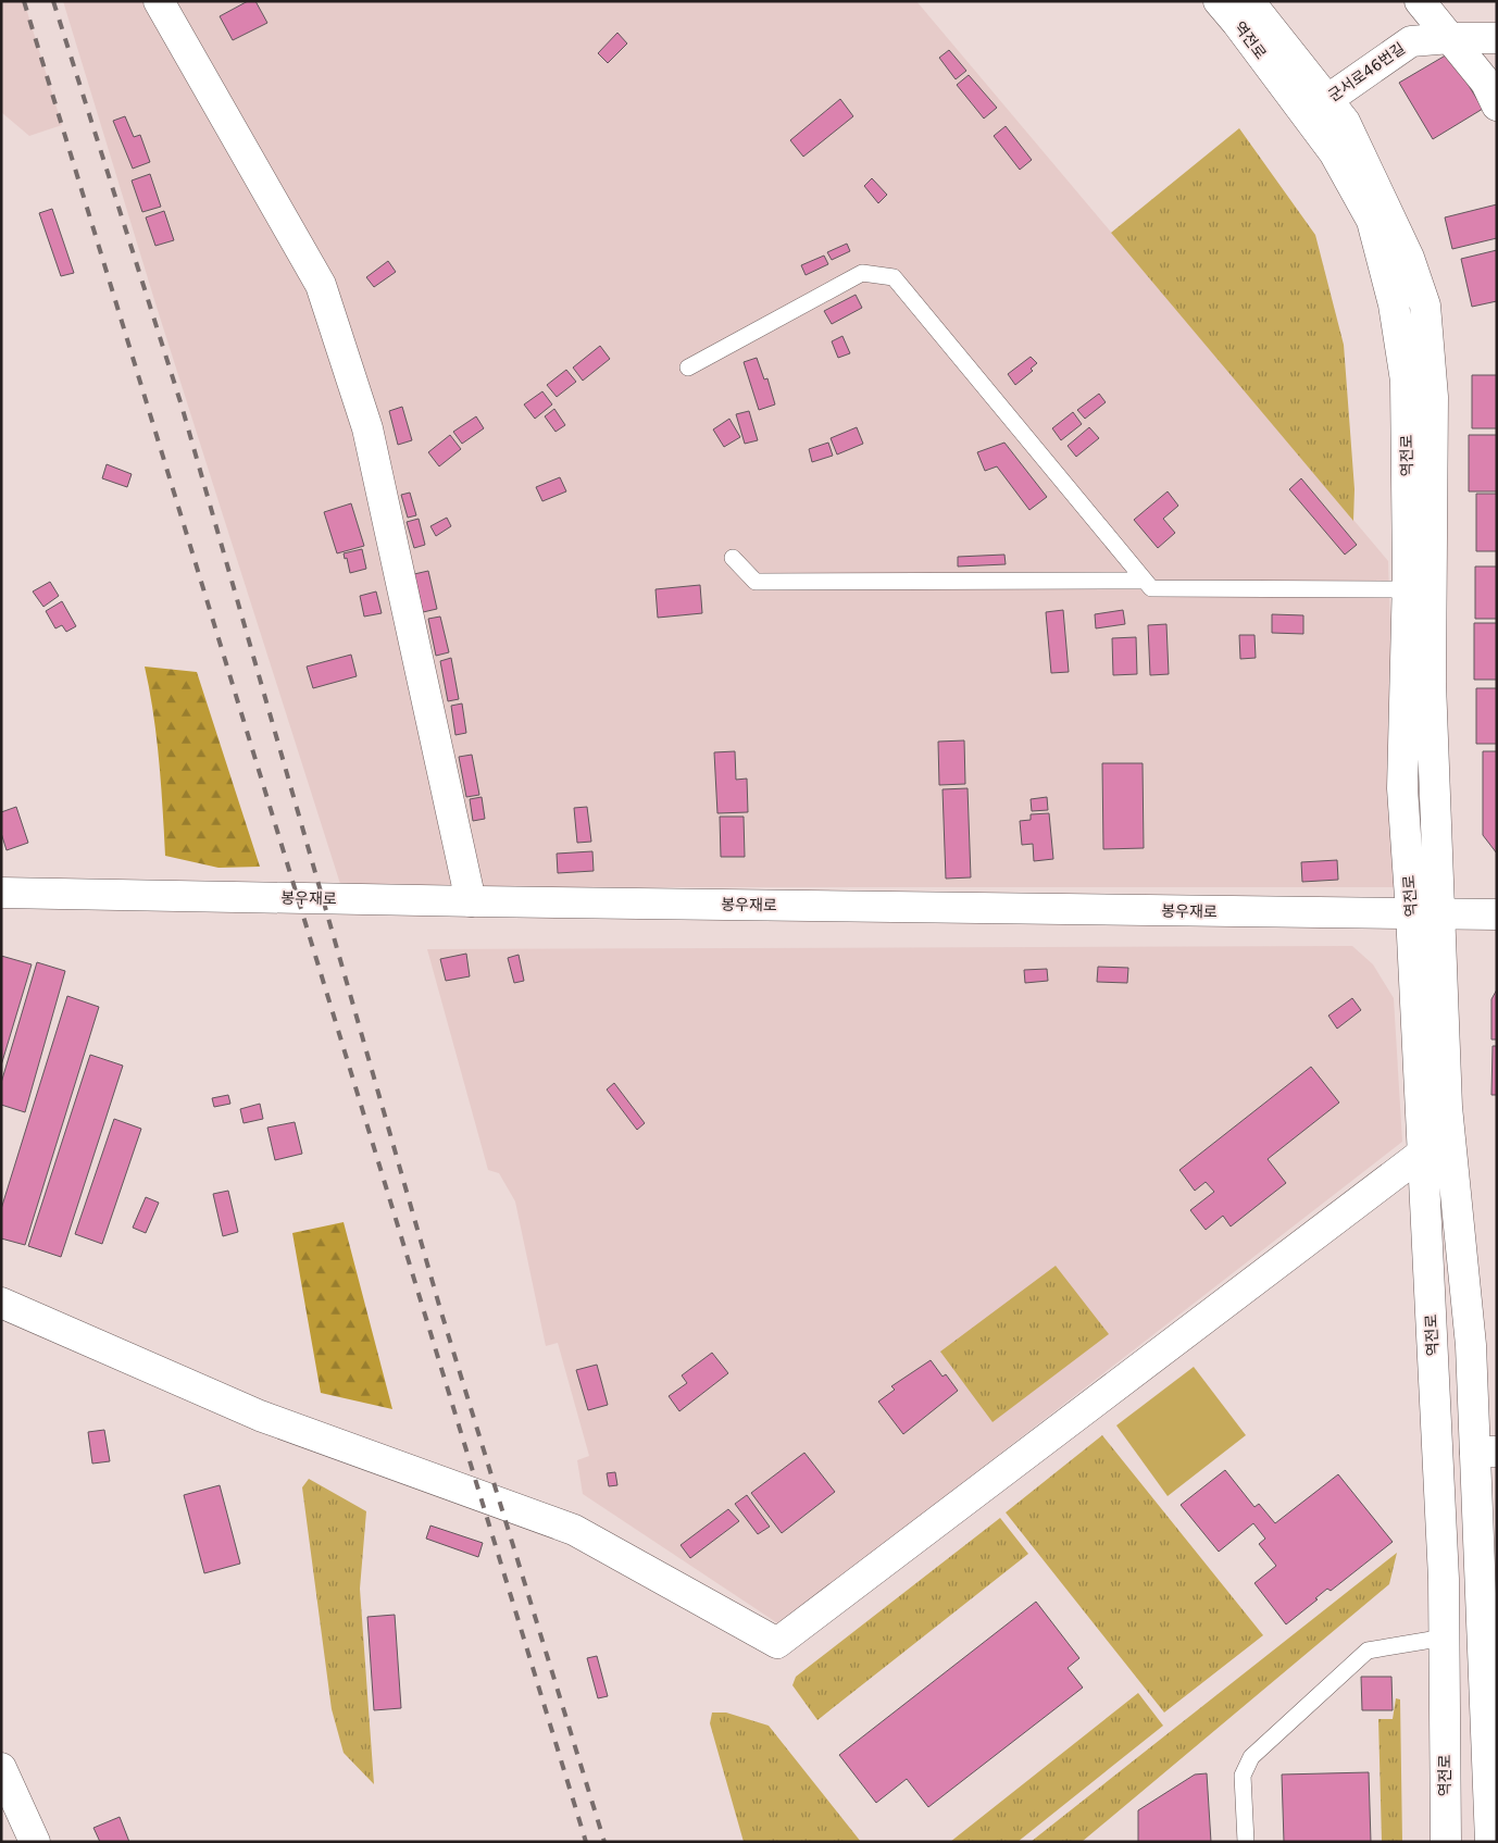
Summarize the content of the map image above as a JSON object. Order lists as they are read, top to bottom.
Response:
{
  "streets": {
    "street": ["역전로", "군서로46번길", "봉우재로"]
  },
  "crossings": [
    ["역전로", "군서로46번길"],
    ["역전로", "봉우재로"]
  ]
}
